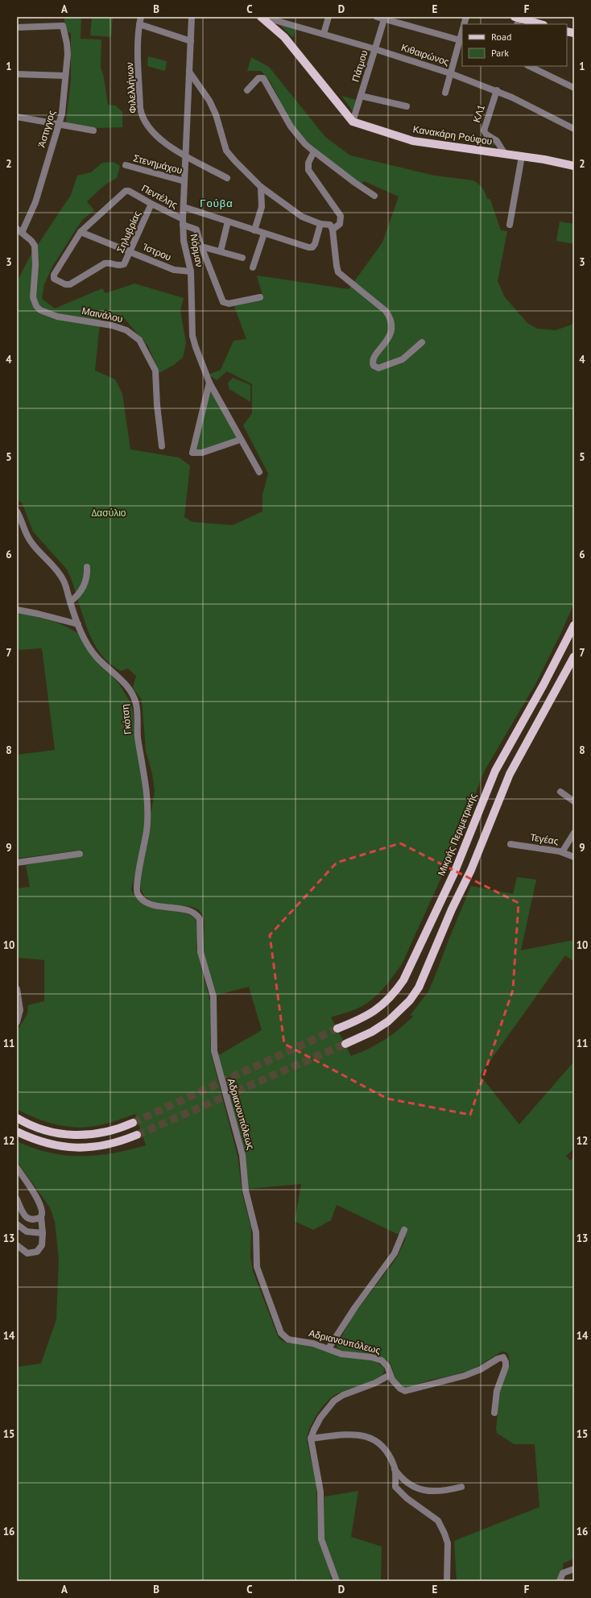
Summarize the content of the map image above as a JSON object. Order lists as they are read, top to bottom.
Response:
{
  "streets": {
    "main road": ["Κανακάρη Ρούφου", "Μικρής Περιμετρικής"],
    "street": [
      "Κιθαιρώνος",
      "Πάτμου",
      "Φιλελλήνων",
      "ΚΛ1",
      "Άστιγγος",
      "Στενημάχου",
      "Πεντέλης",
      "Σηλυβρίας",
      "Νόρμαν",
      "Ίστρου",
      "Μαινάλου",
      "Γκότση",
      "Τεγέας",
      "Αδριανουπόλεως"
    ]
  },
  "crossings": [
    ["Κιθαιρώνος", "Πάτμου"],
    ["Κιθαιρώνος", "ΚΛ1"],
    ["Πάτμου", "Κανακάρη Ρούφου"],
    ["Φιλελλήνων", "Νόρμαν"],
    ["ΚΛ1", "Κανακάρη Ρούφου"],
    ["Άστιγγος", "Μαινάλου"],
    ["Στενημάχου", "Νόρμαν"],
    ["Πεντέλης", "Σηλυβρίας"],
    ["Πεντέλης", "Νόρμαν"],
    ["Πεντέλης", "Ίστρου"],
    ["Σηλυβρίας", "Ίστρου"],
    ["Νόρμαν", "Ίστρου"],
    ["Γκότση", "Αδριανουπόλεως"]
  ],
  "districts": ["Γούβα"],
  "parks": ["Δασύλιο"],
  "legend": ["Road", "Park"],
  "grid": {
    "columns": [
      "A",
      "B",
      "C",
      "D",
      "E",
      "F"
    ],
    "rows": [
      "1",
      "2",
      "3",
      "4",
      "5",
      "6",
      "7",
      "8",
      "9",
      "10",
      "11",
      "12",
      "13",
      "14",
      "15",
      "16"
    ]
  }
}
